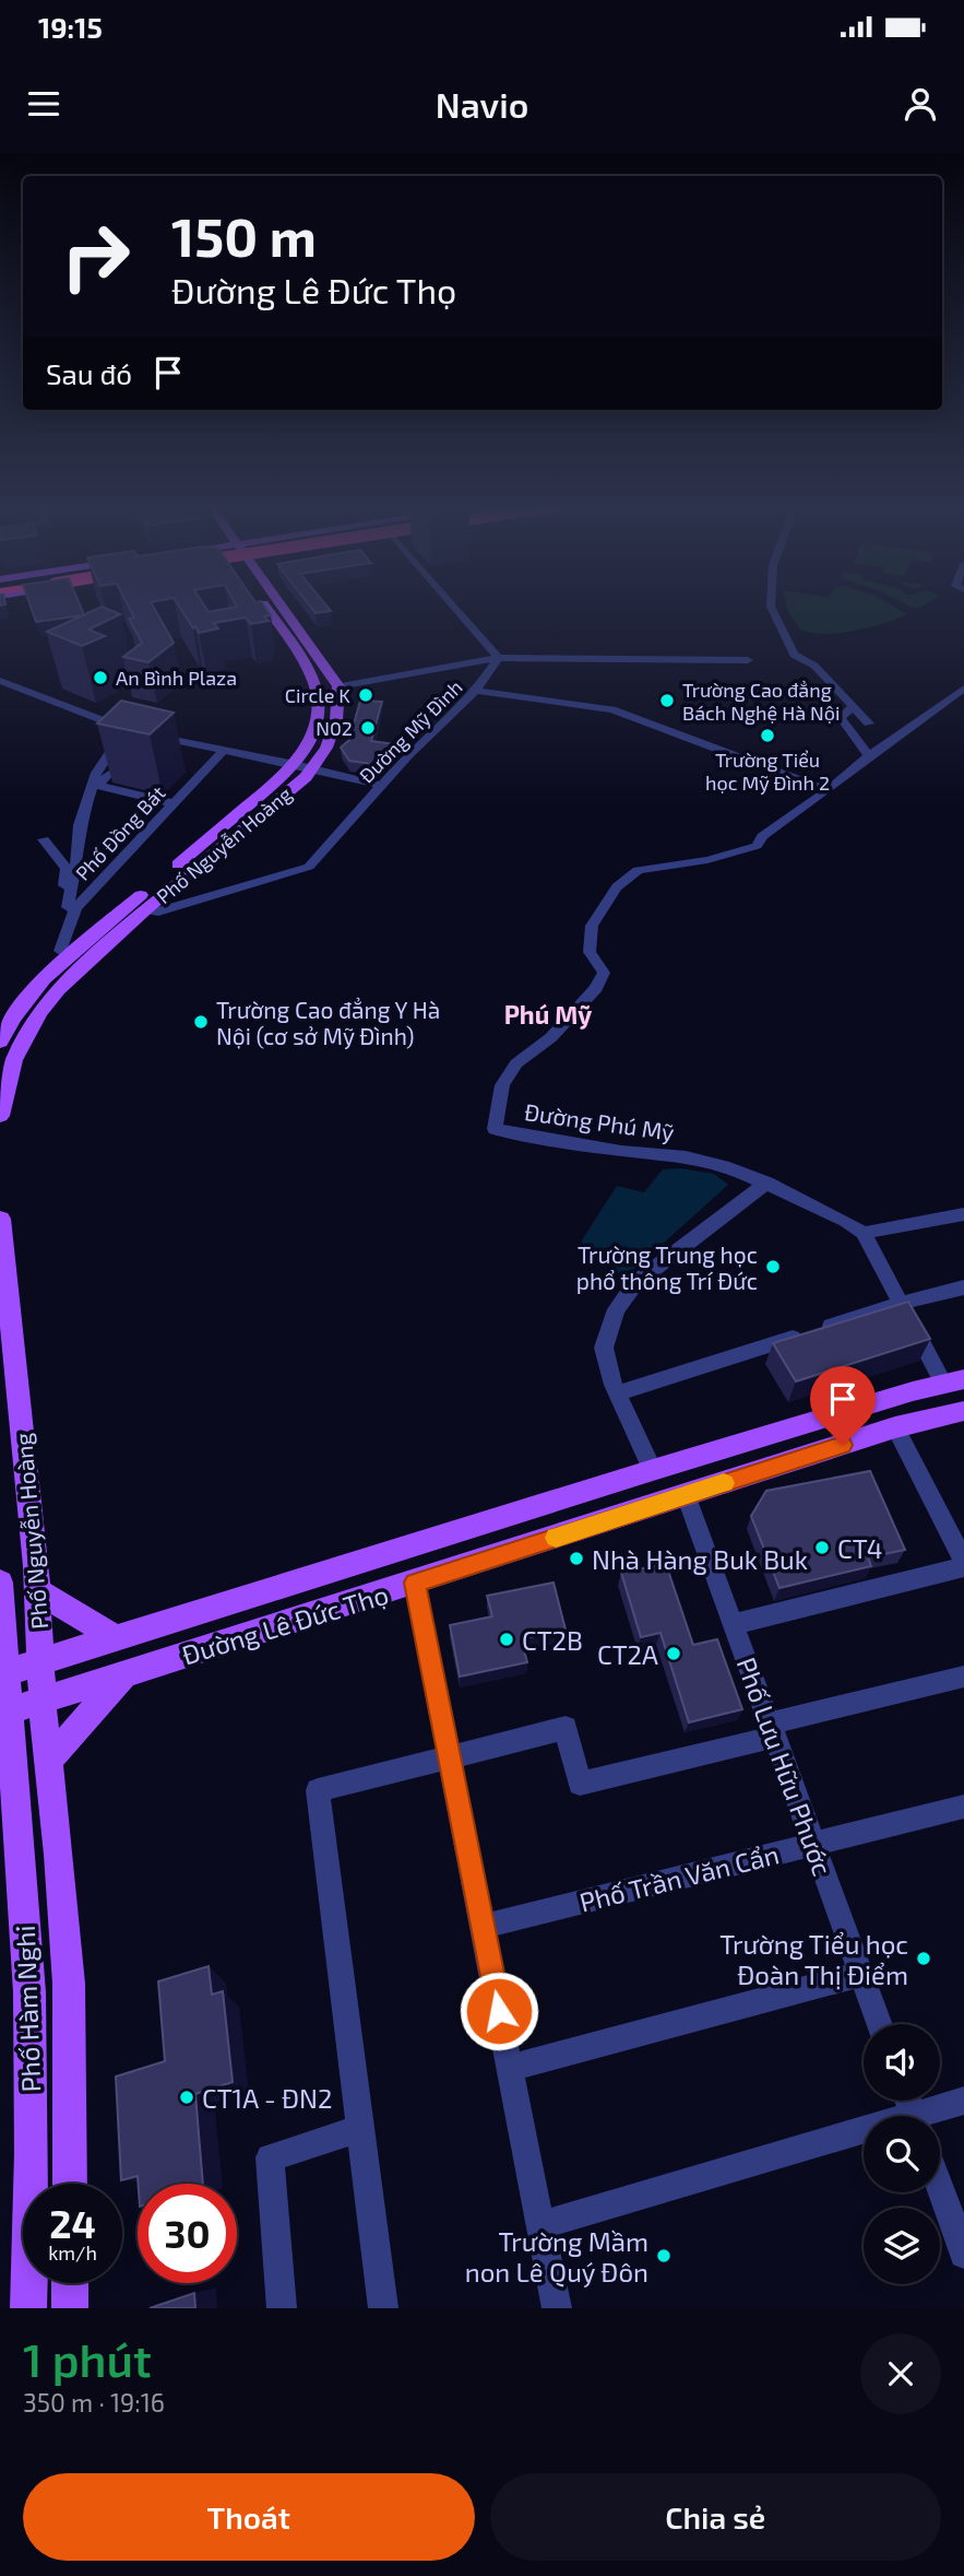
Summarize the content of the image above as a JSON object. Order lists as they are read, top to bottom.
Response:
{
  "streets": {
    "main road": ["Phố Nguyễn Hoàng", "Đường Lê Đức Thọ", "Phố Hàm Nghi"],
    "street": [
      "Đường Mỹ Đình",
      "Phố Đồng Bát",
      "Đường Phú Mỹ",
      "Phố Lưu Hữu Phước",
      "Phố Trần Văn Cẩn"
    ]
  },
  "crossings": [
    ["Đường Mỹ Đình", "Phố Nguyễn Hoàng"],
    ["Đường Mỹ Đình", "Đường Phú Mỹ"],
    ["Phố Nguyễn Hoàng", "Đường Lê Đức Thọ"],
    ["Phố Nguyễn Hoàng", "Phố Hàm Nghi"],
    ["Đường Lê Đức Thọ", "Phố Lưu Hữu Phước"],
    ["Đường Lê Đức Thọ", "Phố Hàm Nghi"],
    ["Phố Lưu Hữu Phước", "Phố Trần Văn Cẩn"]
  ],
  "districts": ["Phú Mỹ"],
  "places": [
    "An Bình Plaza",
    "Circle K",
    "Trường Cao đẳng Bách Nghệ Hà Nội",
    "N02",
    "Trường Tiểu học Mỹ Đình 2",
    "Trường Cao đẳng Y Hà Nội (cơ sở Mỹ Đình)",
    "Trường Trung học phổ thông Trí Đức",
    "CT4",
    "Nhà Hàng Buk Buk",
    "CT2B",
    "CT2A",
    "Trường Tiểu học Đoàn Thị Điểm",
    "CT1A - ĐN2",
    "Trường Mầm non Lê Quý Đôn"
  ],
  "page": {
    "status": "19:15",
    "header": "Navio",
    "turn": ["150 m", "Đường Lê Đức Thọ"],
    "then": "Sau đó",
    "speed": "24 km/h",
    "limit": "30",
    "heading": ["1 phút", "350 m · 19:16"],
    "buttons": ["Thoát", "Chia sẻ"]
  }
}
